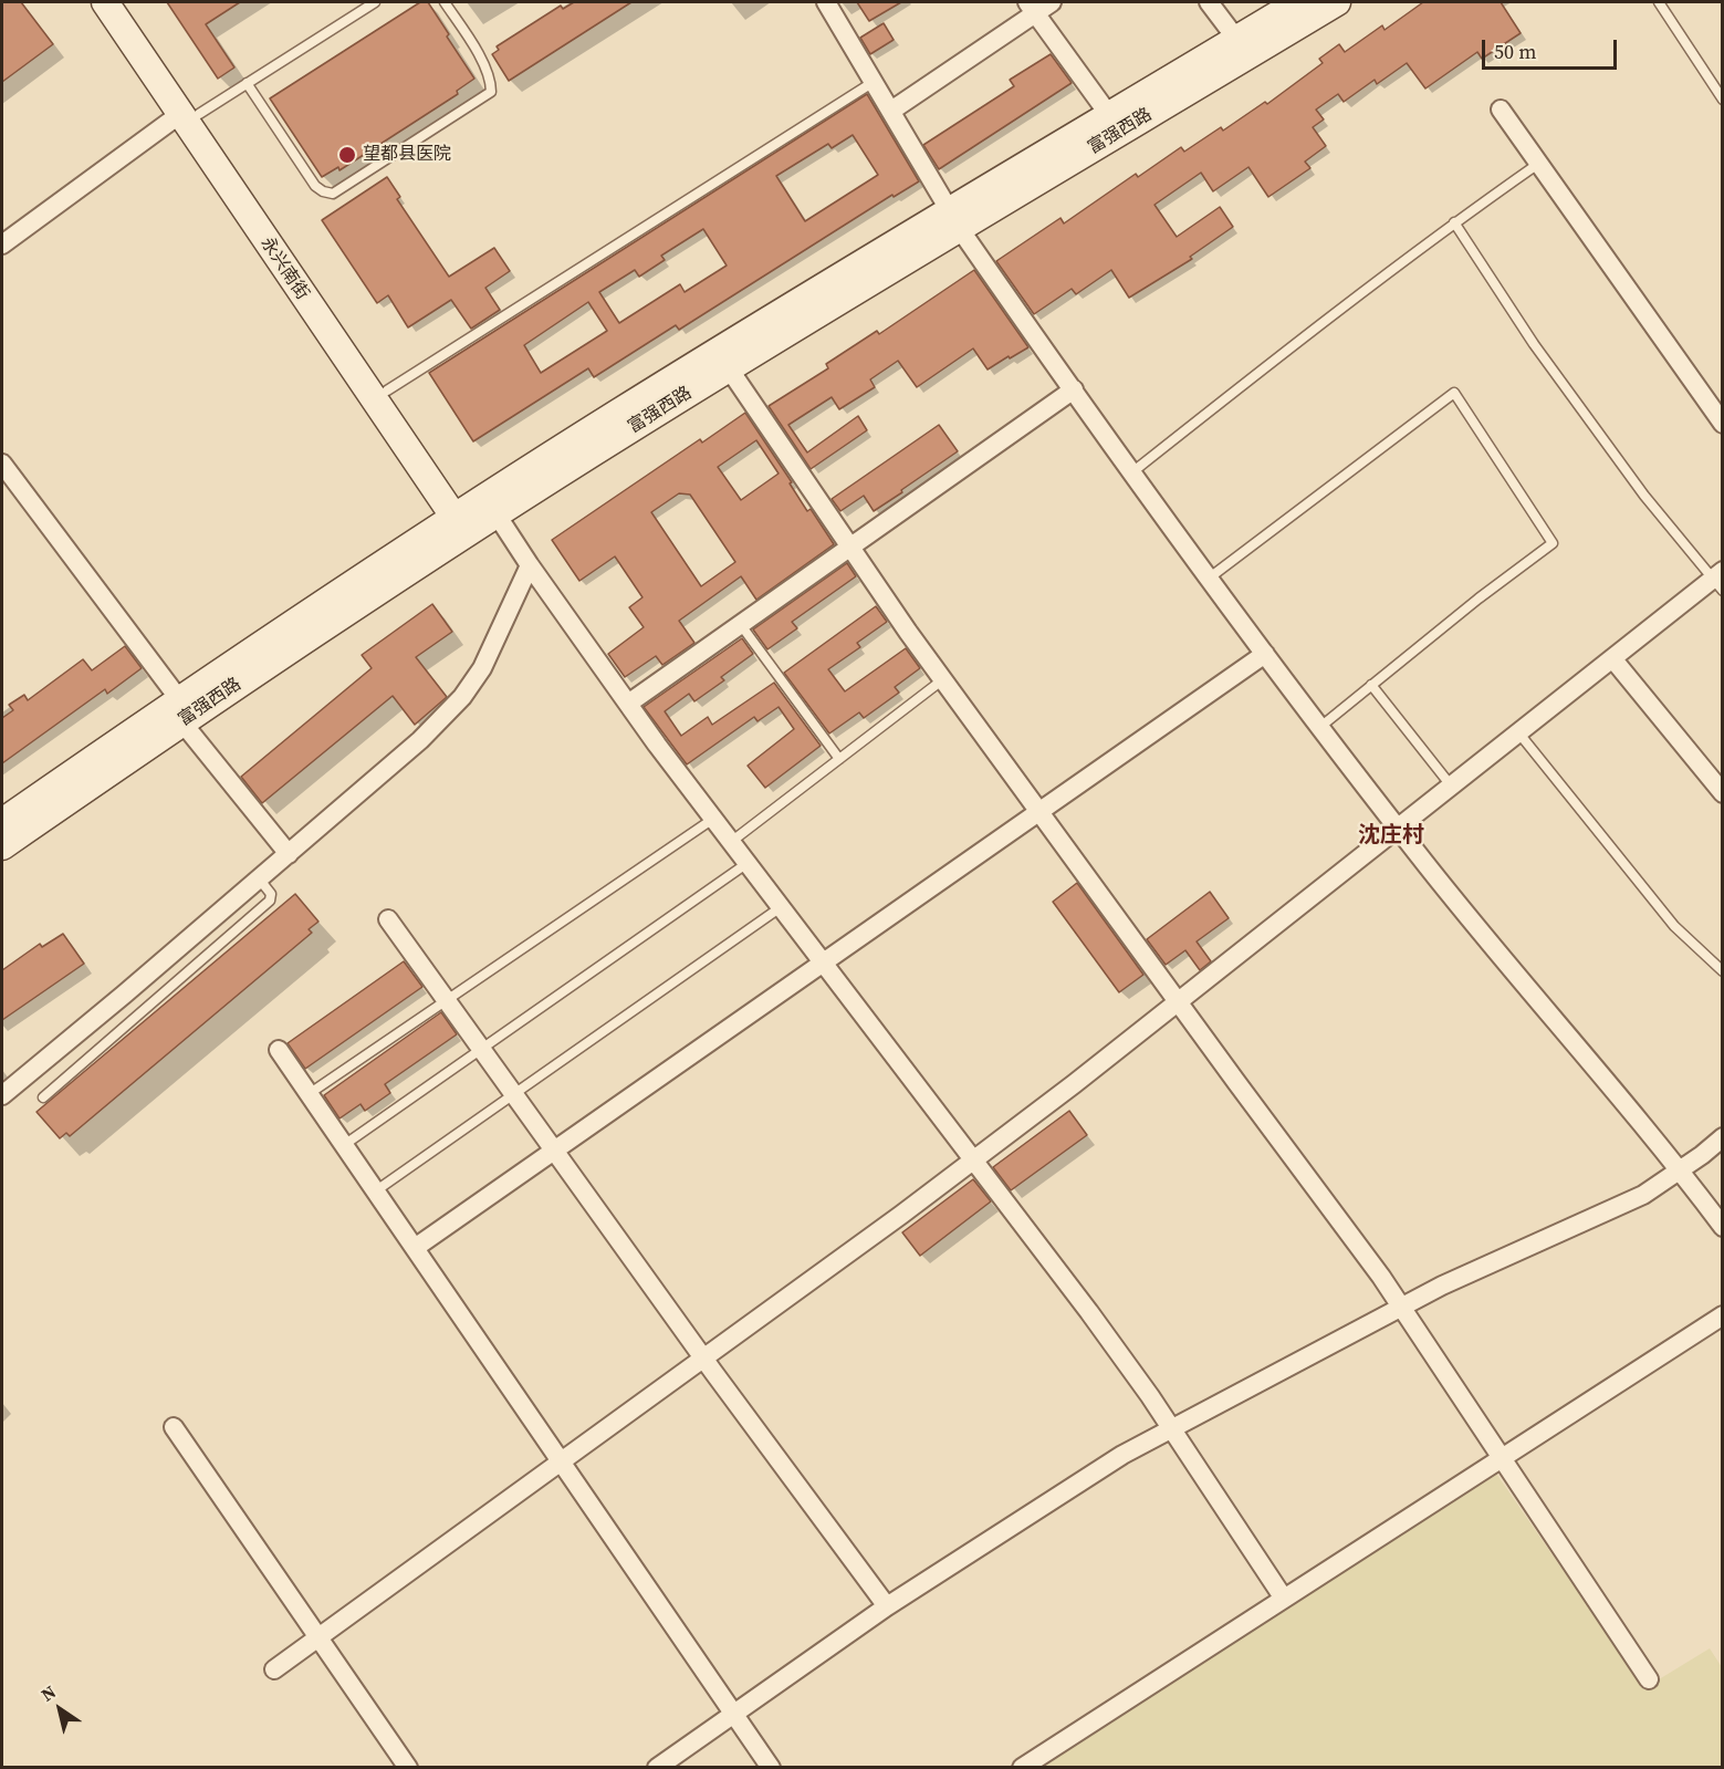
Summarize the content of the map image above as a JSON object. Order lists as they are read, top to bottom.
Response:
{
  "streets": {
    "main road": ["富强西路", "永兴南街"]
  },
  "crossings": [
    ["富强西路", "永兴南街"]
  ],
  "districts": ["沈庄村"],
  "places": ["望都县医院"],
  "scale_bar": "50 m",
  "north": "top left"
}
